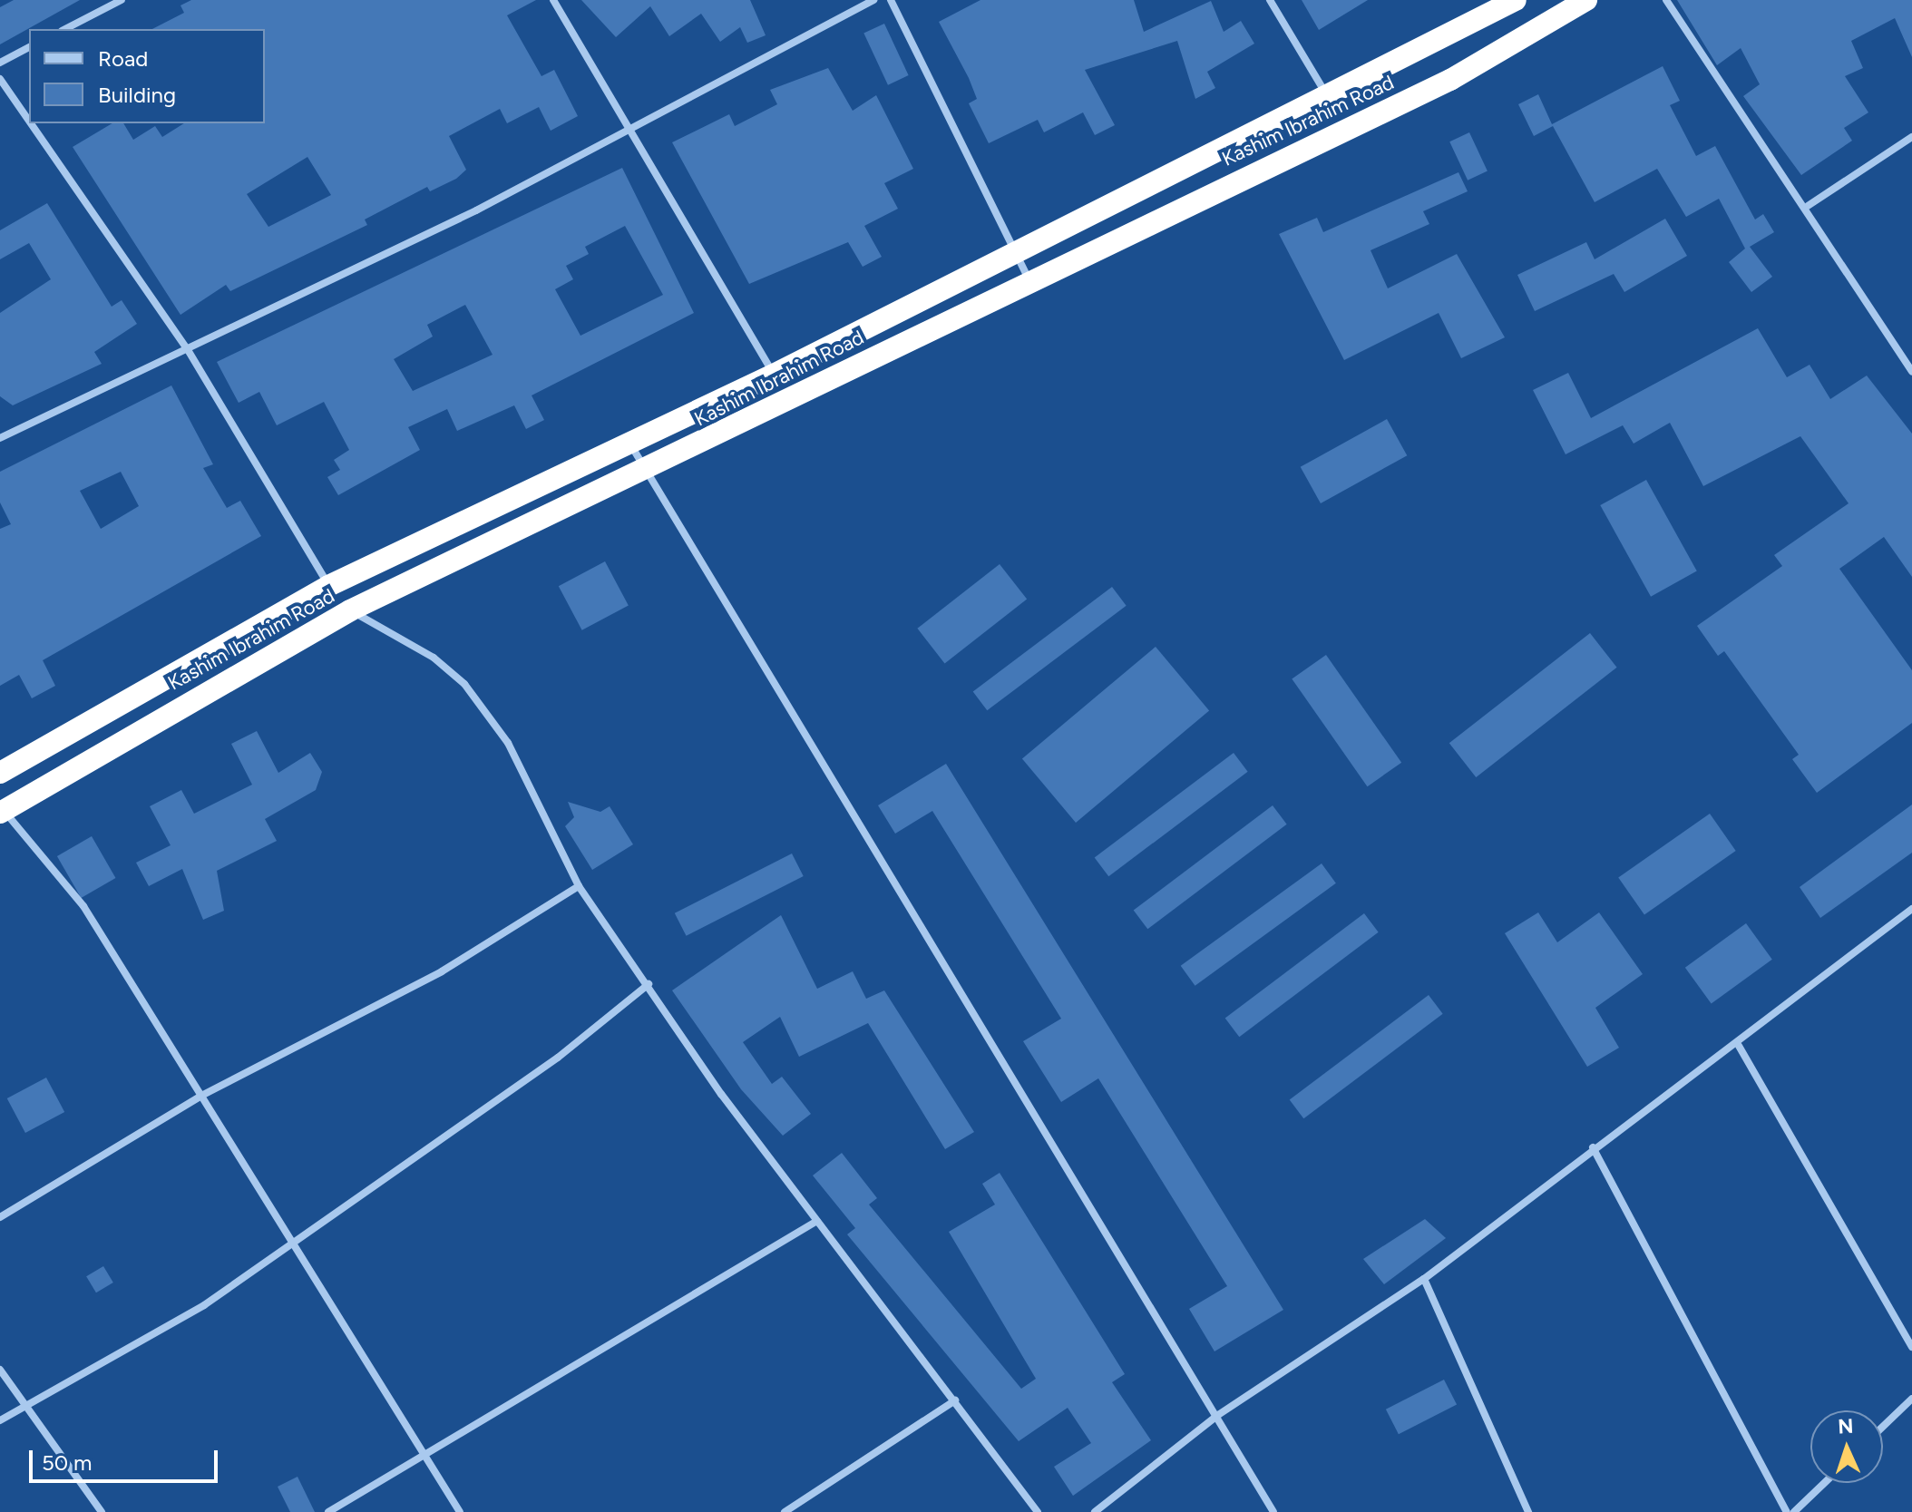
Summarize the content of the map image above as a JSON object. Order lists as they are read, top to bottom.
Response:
{
  "streets": {
    "highway": ["Kashim Ibrahim Road"]
  },
  "legend": ["Road", "Building"],
  "scale_bar": "50 m",
  "north": "top"
}
